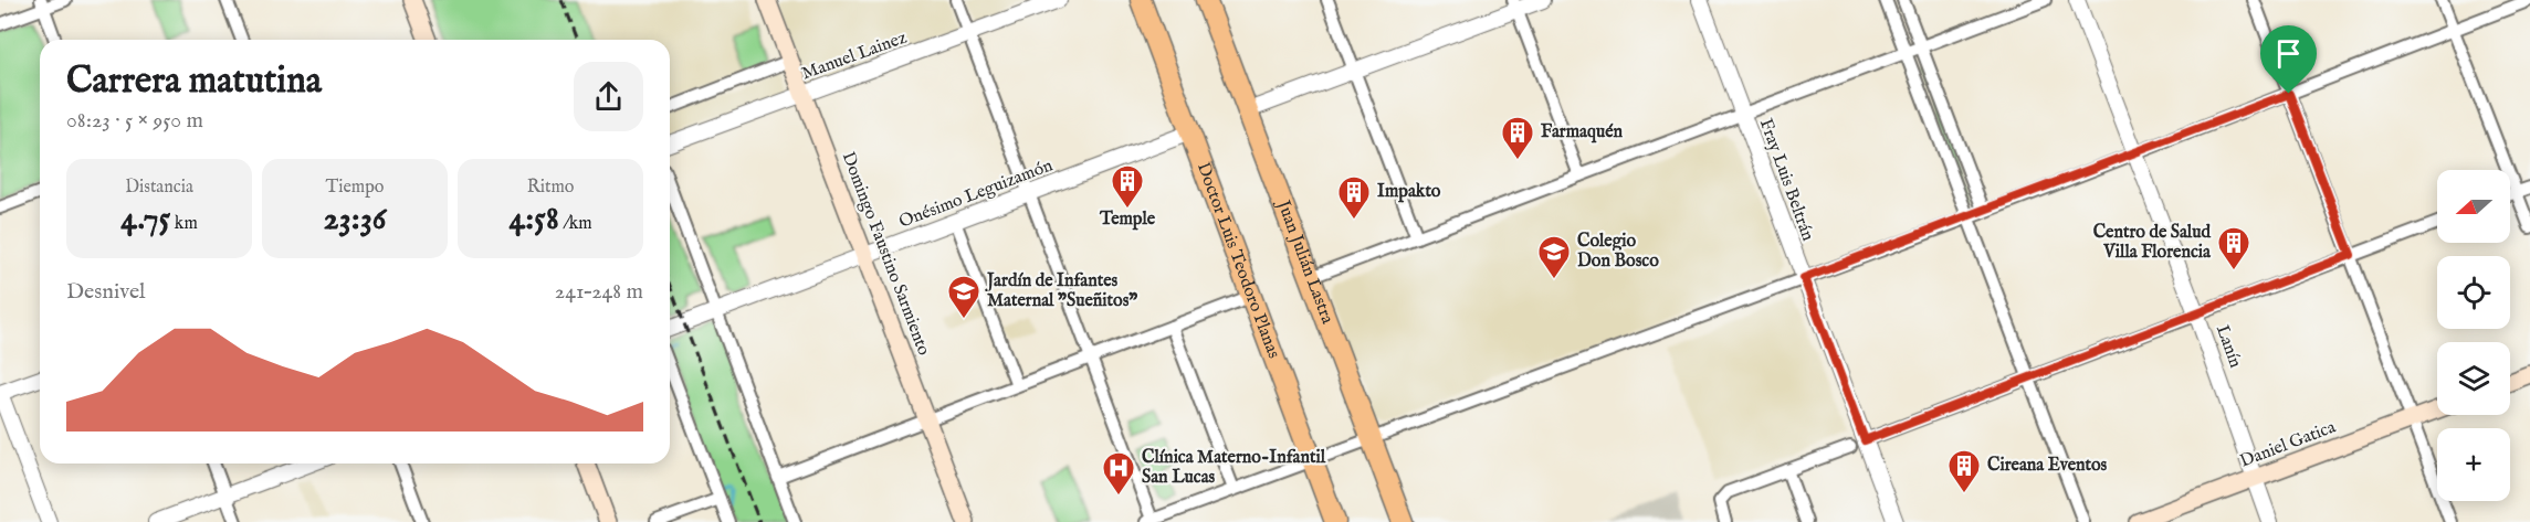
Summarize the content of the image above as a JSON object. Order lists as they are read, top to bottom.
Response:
{
  "streets": {
    "highway": ["Doctor Luis Teodoro Planas", "Juan Julián Lastra"],
    "main road": ["Domingo Faustino Sarmiento", "Daniel Gatica"],
    "street": [
      "Manuel Lainez",
      "Fray Luis Beltrán",
      "Onésimo Leguizamón",
      "Lanín"
    ]
  },
  "crossings": [
    ["Manuel Lainez", "Domingo Faustino Sarmiento"],
    ["Onésimo Leguizamón", "Domingo Faustino Sarmiento"],
    ["Onésimo Leguizamón", "Doctor Luis Teodoro Planas"],
    ["Lanín", "Daniel Gatica"]
  ],
  "places": {
    "building": [
      "Farmaquén",
      "Temple",
      "Impakto",
      "Centro de Salud Villa Florencia",
      "Cireana Eventos"
    ],
    "school or university": ["Colegio Don Bosco", "Jardín de Infantes Maternal \"Sueñitos\""],
    "hospital": ["Clínica Materno-Infantil San Lucas"]
  },
  "north": "left",
  "page": {
    "heading": ["Carrera matutina", "08:23 · 5 × 950 m"],
    "stats": [
      ["Distancia", "4.75 km"],
      ["Tiempo", "23:36"],
      ["Ritmo", "4:58 /km"]
    ],
    "map_buttons": "+",
    "chart": ["Desnivel", "241–248 m"]
  }
}
